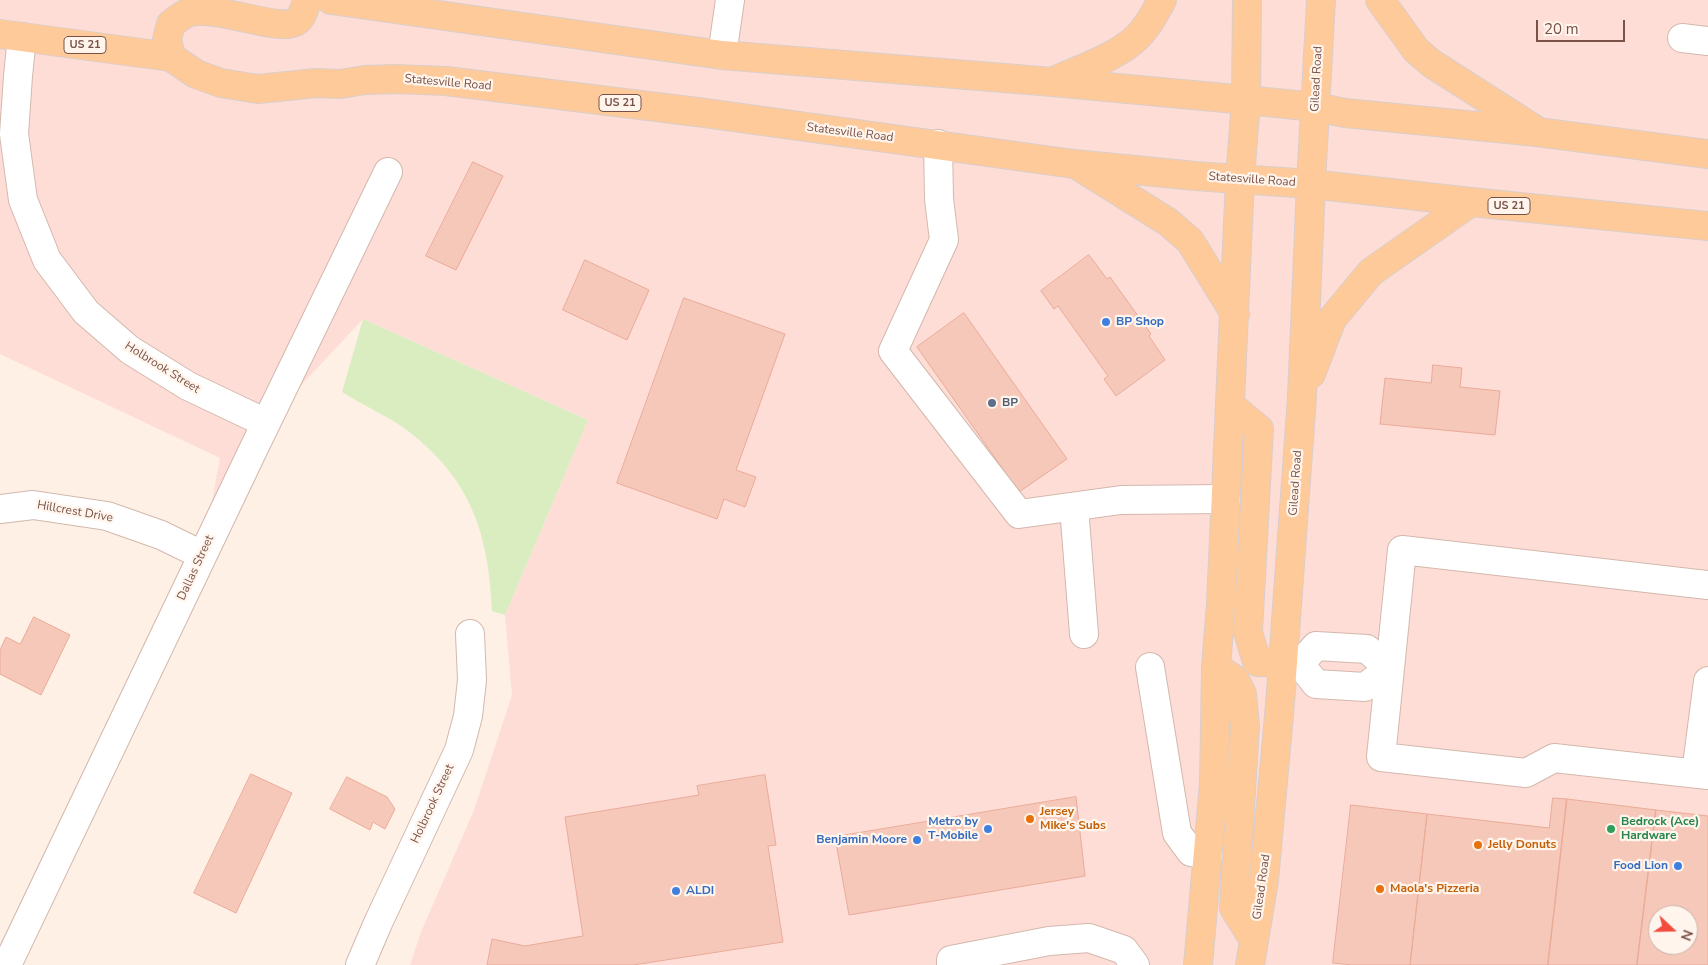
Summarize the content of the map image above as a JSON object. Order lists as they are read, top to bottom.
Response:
{
  "streets": {
    "main road": ["US 21", "Gilead Road", "Statesville Road"],
    "street": ["Holbrook Street", "Hillcrest Drive", "Dallas Street"]
  },
  "crossings": [
    ["Gilead Road", "Statesville Road"],
    ["Statesville Road", "Holbrook Street"],
    ["Holbrook Street", "Dallas Street"],
    ["Hillcrest Drive", "Dallas Street"]
  ],
  "places": [
    "BP Shop",
    "BP",
    "Jersey Mike's Subs",
    "Metro by T-Mobile",
    "Bedrock (Ace) Hardware",
    "Benjamin Moore",
    "Jelly Donuts",
    "Food Lion",
    "Maola's Pizzeria",
    "ALDI"
  ],
  "scale_bar": "20 m",
  "north": "right"
}
